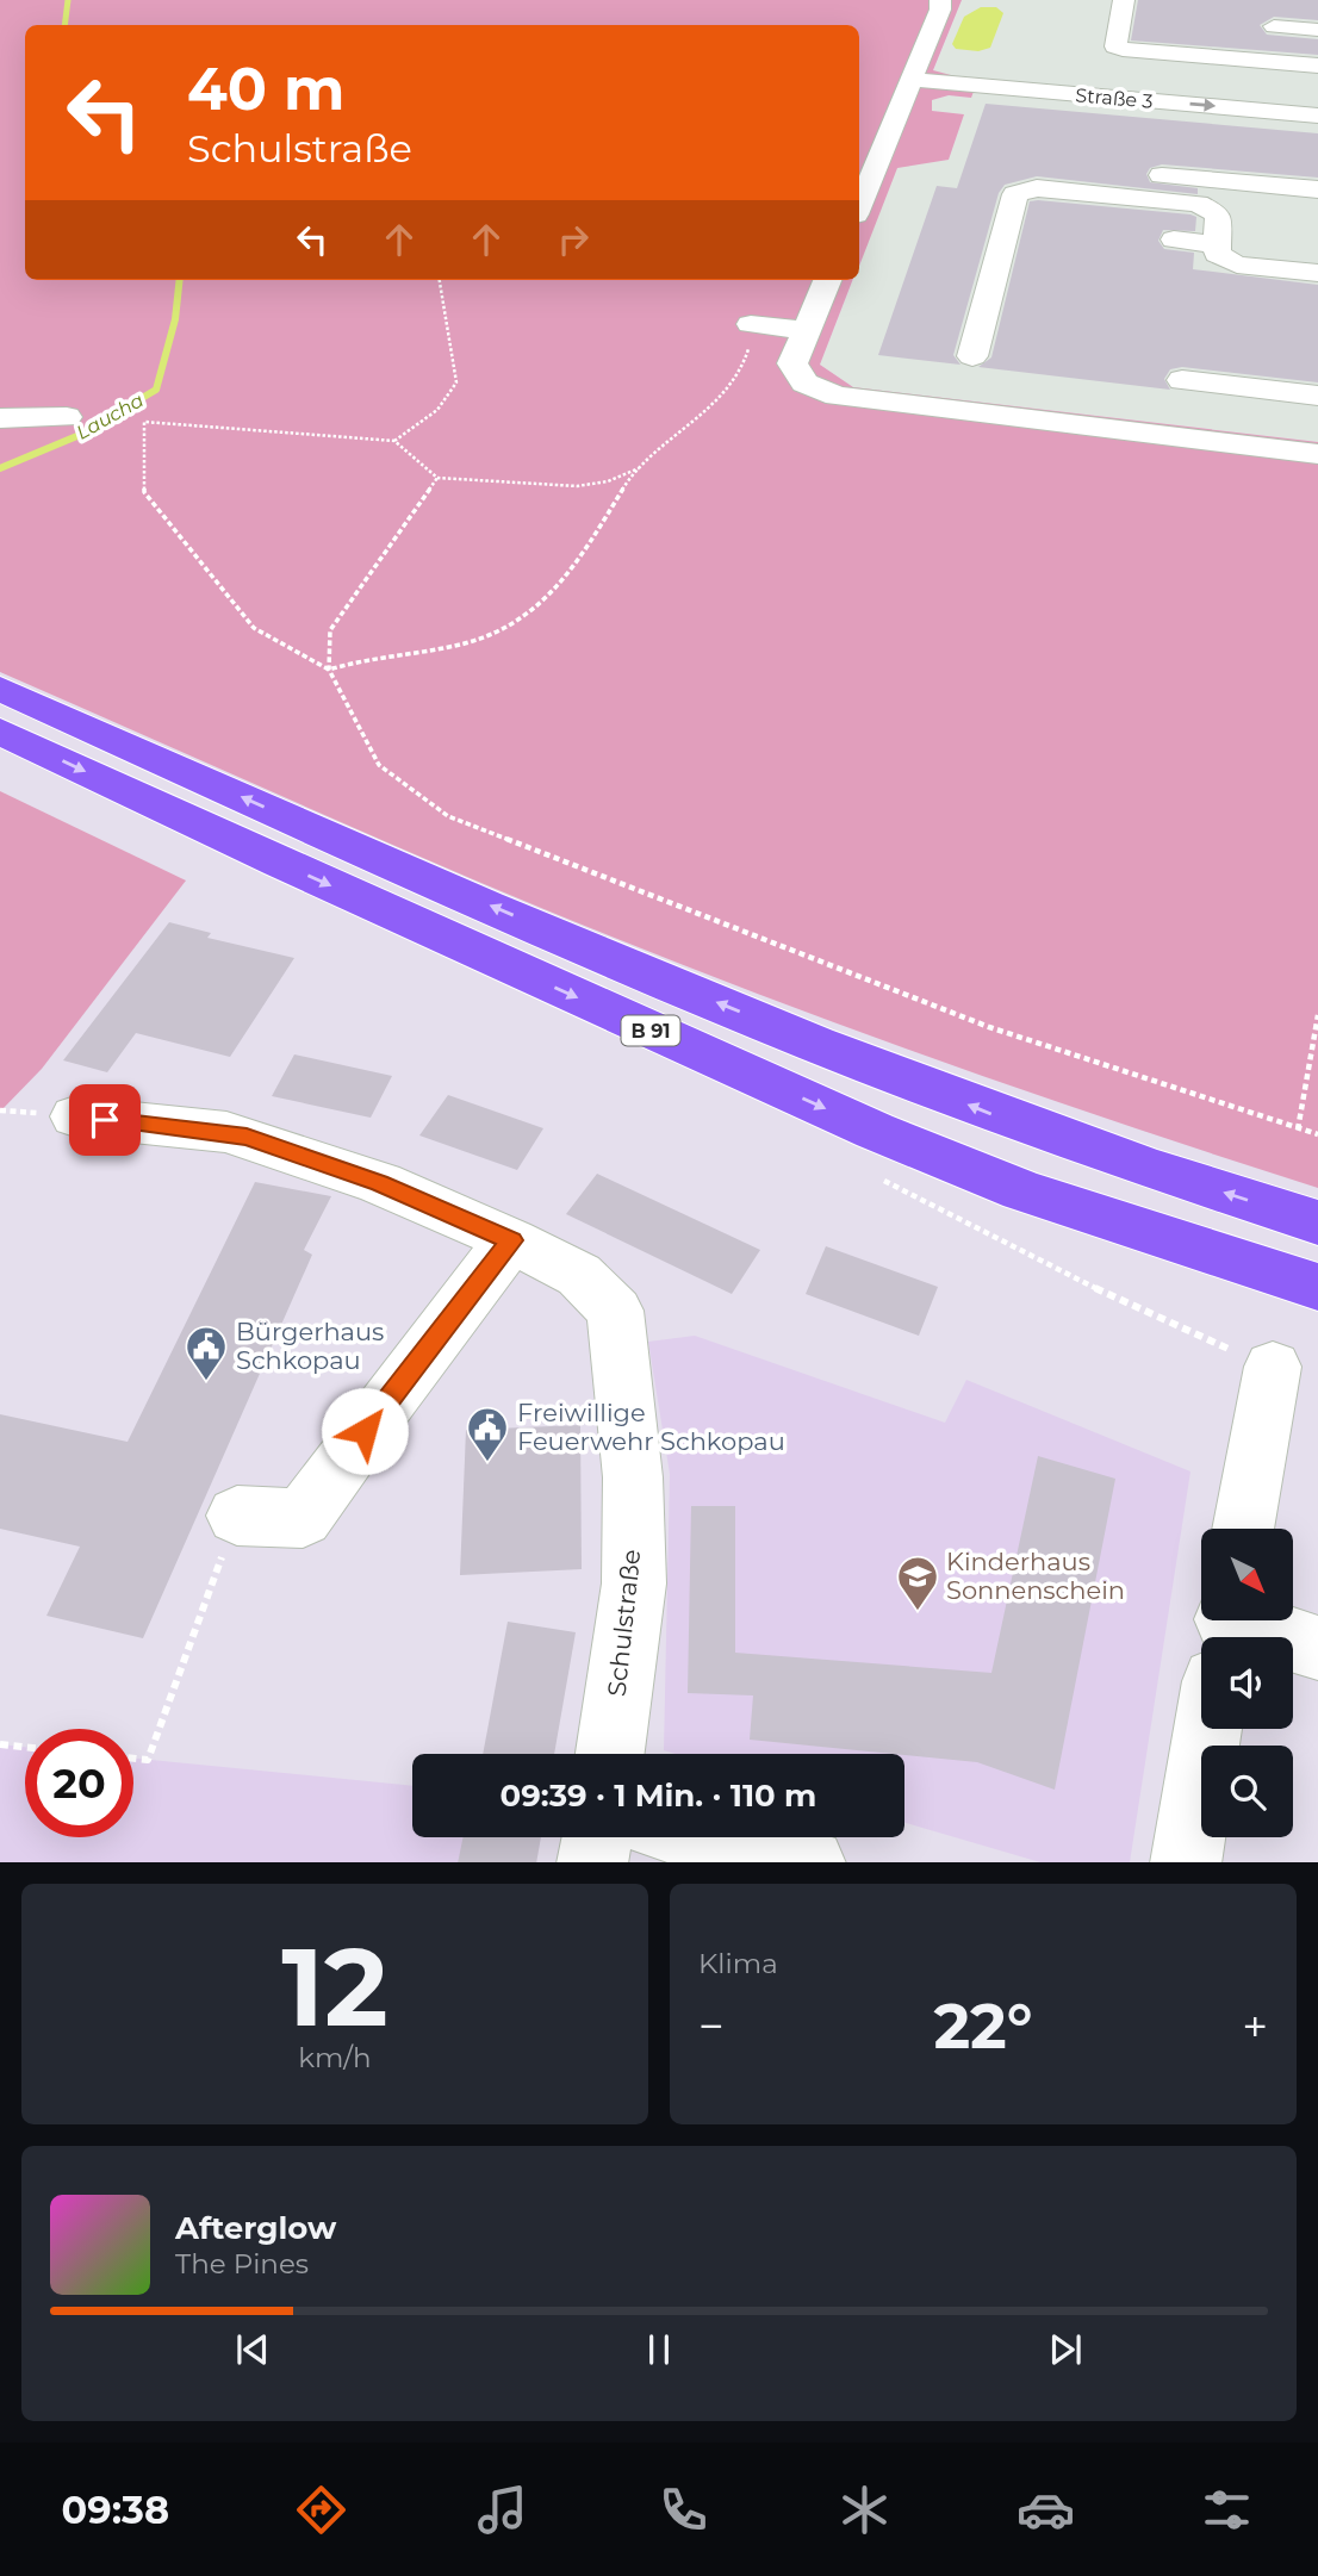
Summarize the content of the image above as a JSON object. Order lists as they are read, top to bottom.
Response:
{
  "streets": {
    "highway": ["B 91"],
    "street": ["Straße 3", "Schulstraße"]
  },
  "water": ["Laucha"],
  "places": {
    "public building": ["Bürgerhaus Schkopau", "Freiwillige Feuerwehr Schkopau"],
    "school or university": ["Kinderhaus Sonnenschein"]
  },
  "north": "bottom right",
  "page": {
    "turn": ["40 m", "Schulstraße"],
    "limit": "20",
    "trip": "09:39 · 1 Min. · 110 m",
    "tile": [
      ["12", "km/h"],
      "Klima"
    ],
    "heat": ["−", "22°", "+"],
    "song": ["Afterglow", "The Pines"],
    "tabs": "09:38"
  }
}
